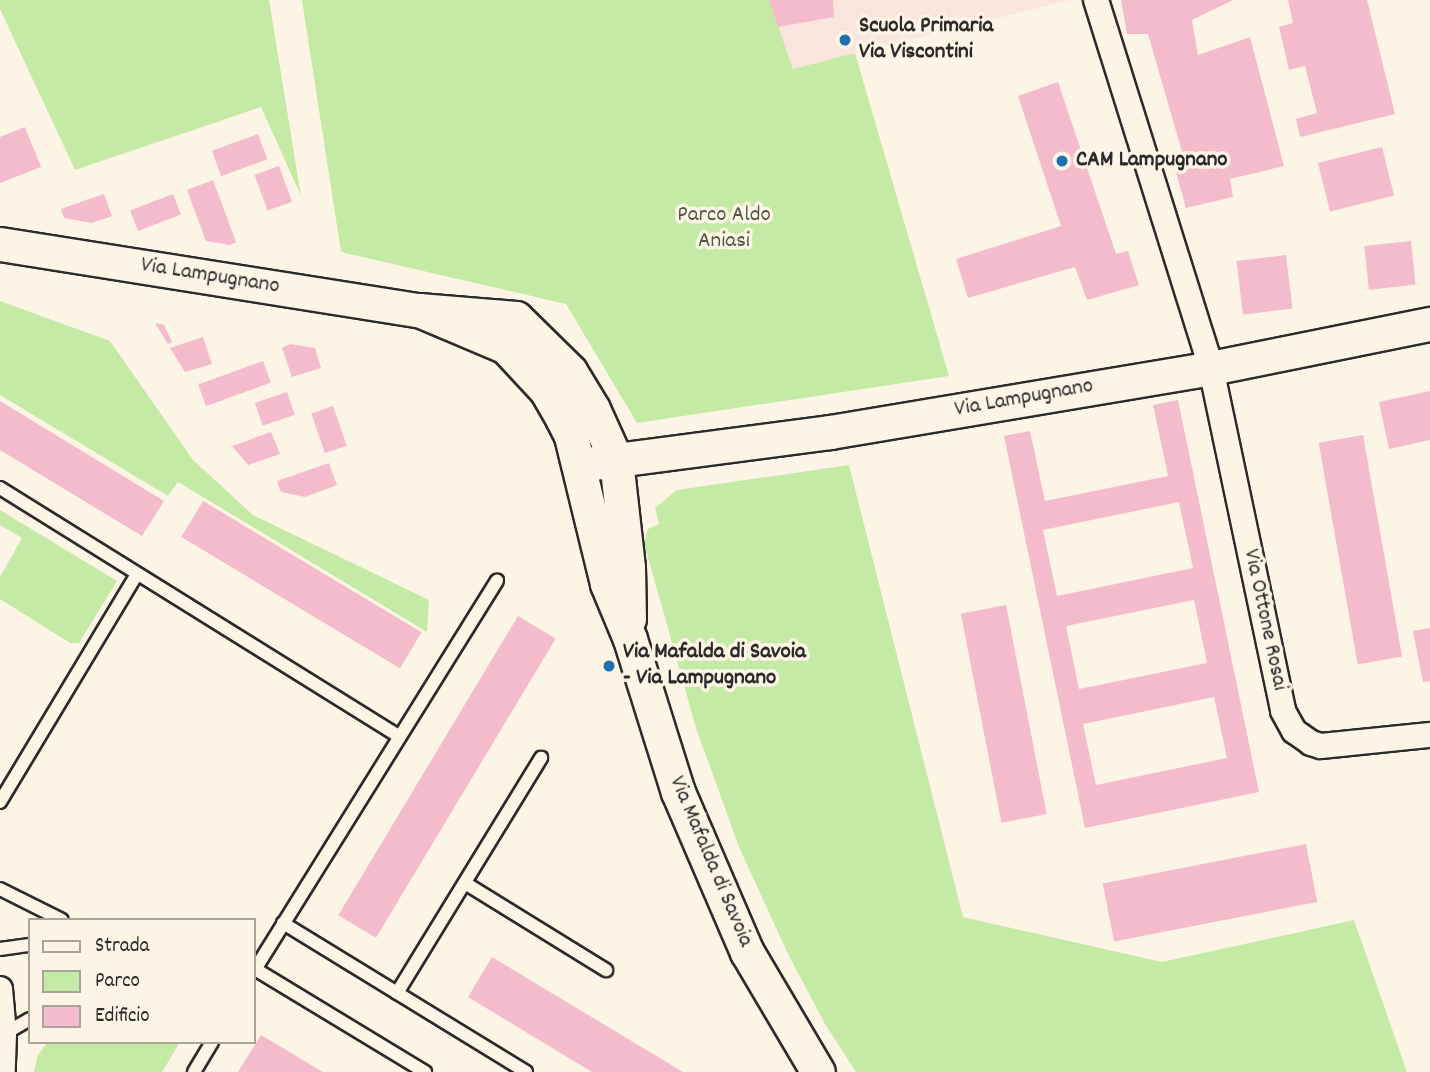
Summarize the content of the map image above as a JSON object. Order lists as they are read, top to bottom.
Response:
{
  "streets": {
    "street": ["Via Lampugnano", "Via Ottone Rosai", "Via Mafalda di Savoia"]
  },
  "crossings": [
    ["Via Lampugnano", "Via Ottone Rosai"],
    ["Via Lampugnano", "Via Mafalda di Savoia"]
  ],
  "parks": ["Parco Aldo Aniasi"],
  "places": ["Scuola Primaria Via Viscontini", "CAM Lampugnano", "Via Mafalda di Savoia - Via Lampugnano"],
  "legend": ["Strada", "Parco", "Edificio"]
}
